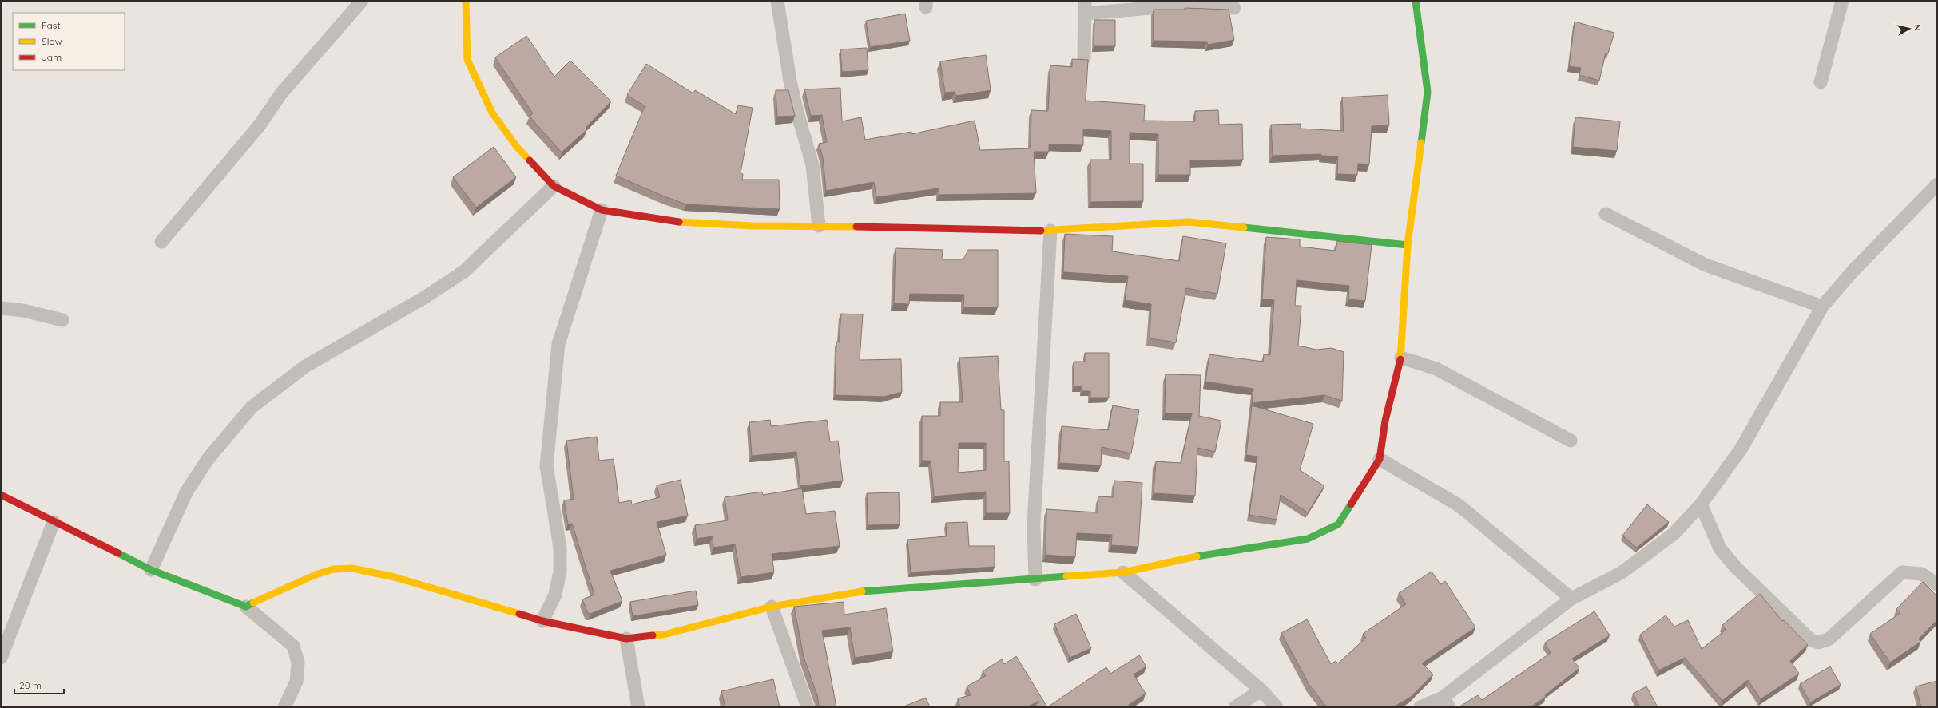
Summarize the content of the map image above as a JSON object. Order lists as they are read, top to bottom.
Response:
{
  "legend": ["Fast", "Slow", "Jam"],
  "scale_bar": "20 m",
  "north": "right"
}
